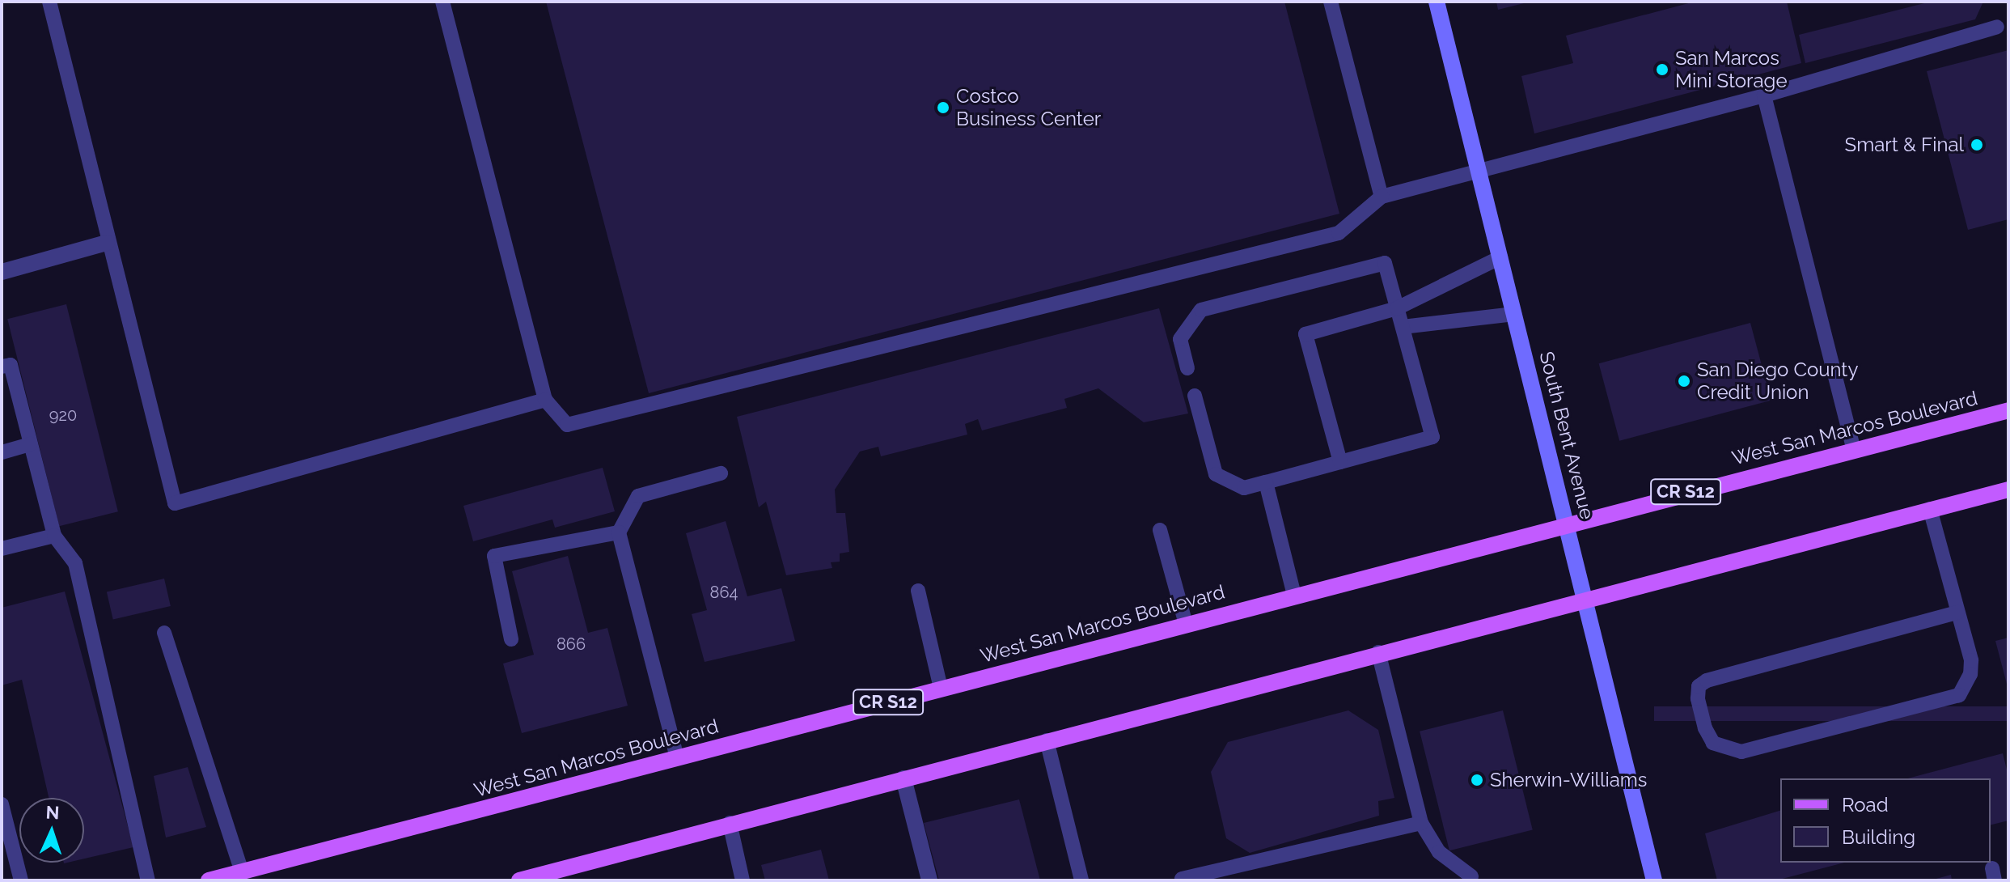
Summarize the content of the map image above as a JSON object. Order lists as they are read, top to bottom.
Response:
{
  "streets": {
    "main road": ["West San Marcos Boulevard", "CR S12"],
    "street": ["South Bent Avenue"]
  },
  "crossings": [
    ["West San Marcos Boulevard", "South Bent Avenue"]
  ],
  "places": [
    "San Marcos Mini Storage",
    "Costco Business Center",
    "Smart & Final",
    "San Diego County Credit Union",
    "Sherwin-Williams"
  ],
  "house_numbers": ["920", "864", "866"],
  "legend": ["Road", "Building"],
  "north": "top"
}
